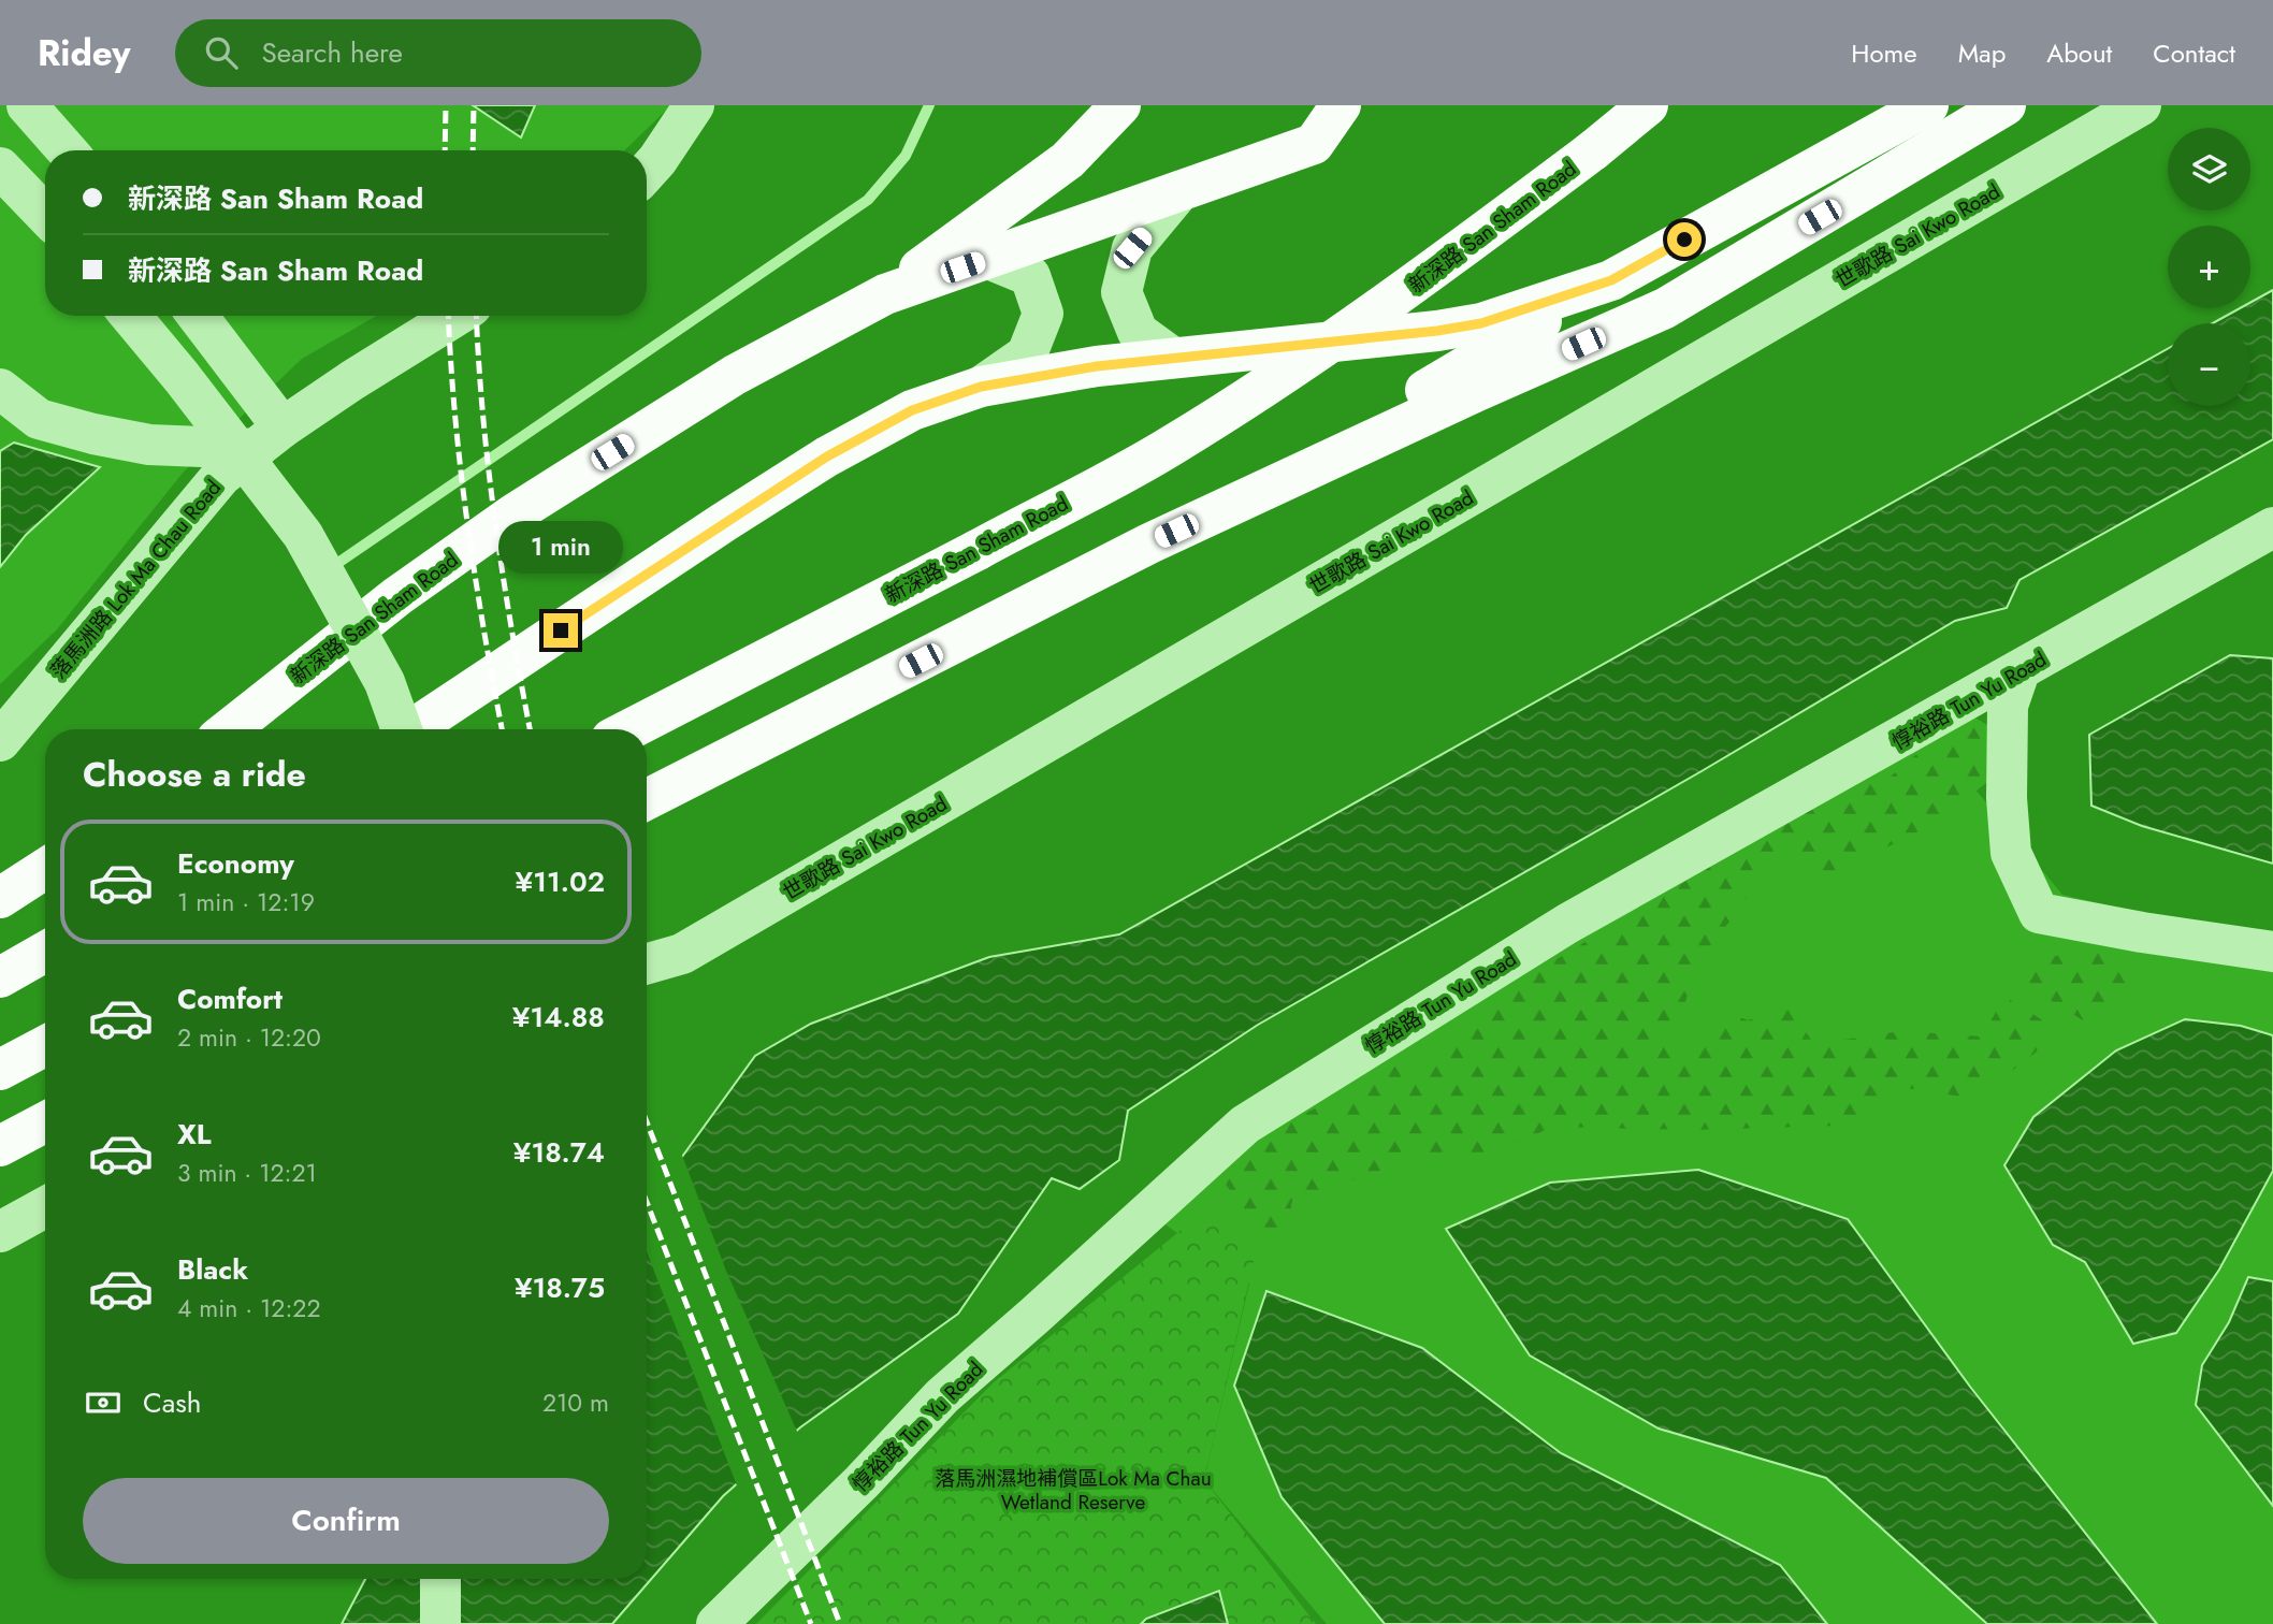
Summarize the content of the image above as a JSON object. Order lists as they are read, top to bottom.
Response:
{
  "streets": {
    "main road": ["新深路 San Sham Road"],
    "street": ["世歌路 Sai Kwo Road", "落馬洲路 Lok Ma Chau Road", "惇裕路 Tun Yu Road"]
  },
  "parks": ["落馬洲濕地補償區Lok Ma Chau Wetland Reserve"],
  "page": {
    "header": "Ridey",
    "search": "Search here",
    "nav": [
      "Home",
      "Map",
      "About",
      "Contact"
    ],
    "map_buttons": ["+", "−"],
    "banner": ["新深路 San Sham Road", "新深路 San Sham Road"],
    "bubble": "1 min",
    "heading": "Choose a ride",
    "list": [
      {
        "name": "Economy",
        "note": "1 min · 12:19",
        "value": "¥11.02"
      },
      {
        "name": "Comfort",
        "note": "2 min · 12:20",
        "value": "¥14.88"
      },
      {
        "name": "XL",
        "note": "3 min · 12:21",
        "value": "¥18.74"
      },
      {
        "name": "Black",
        "note": "4 min · 12:22",
        "value": "¥18.75"
      }
    ],
    "pay": ["Cash", "210 m"],
    "buttons": "Confirm"
  }
}
